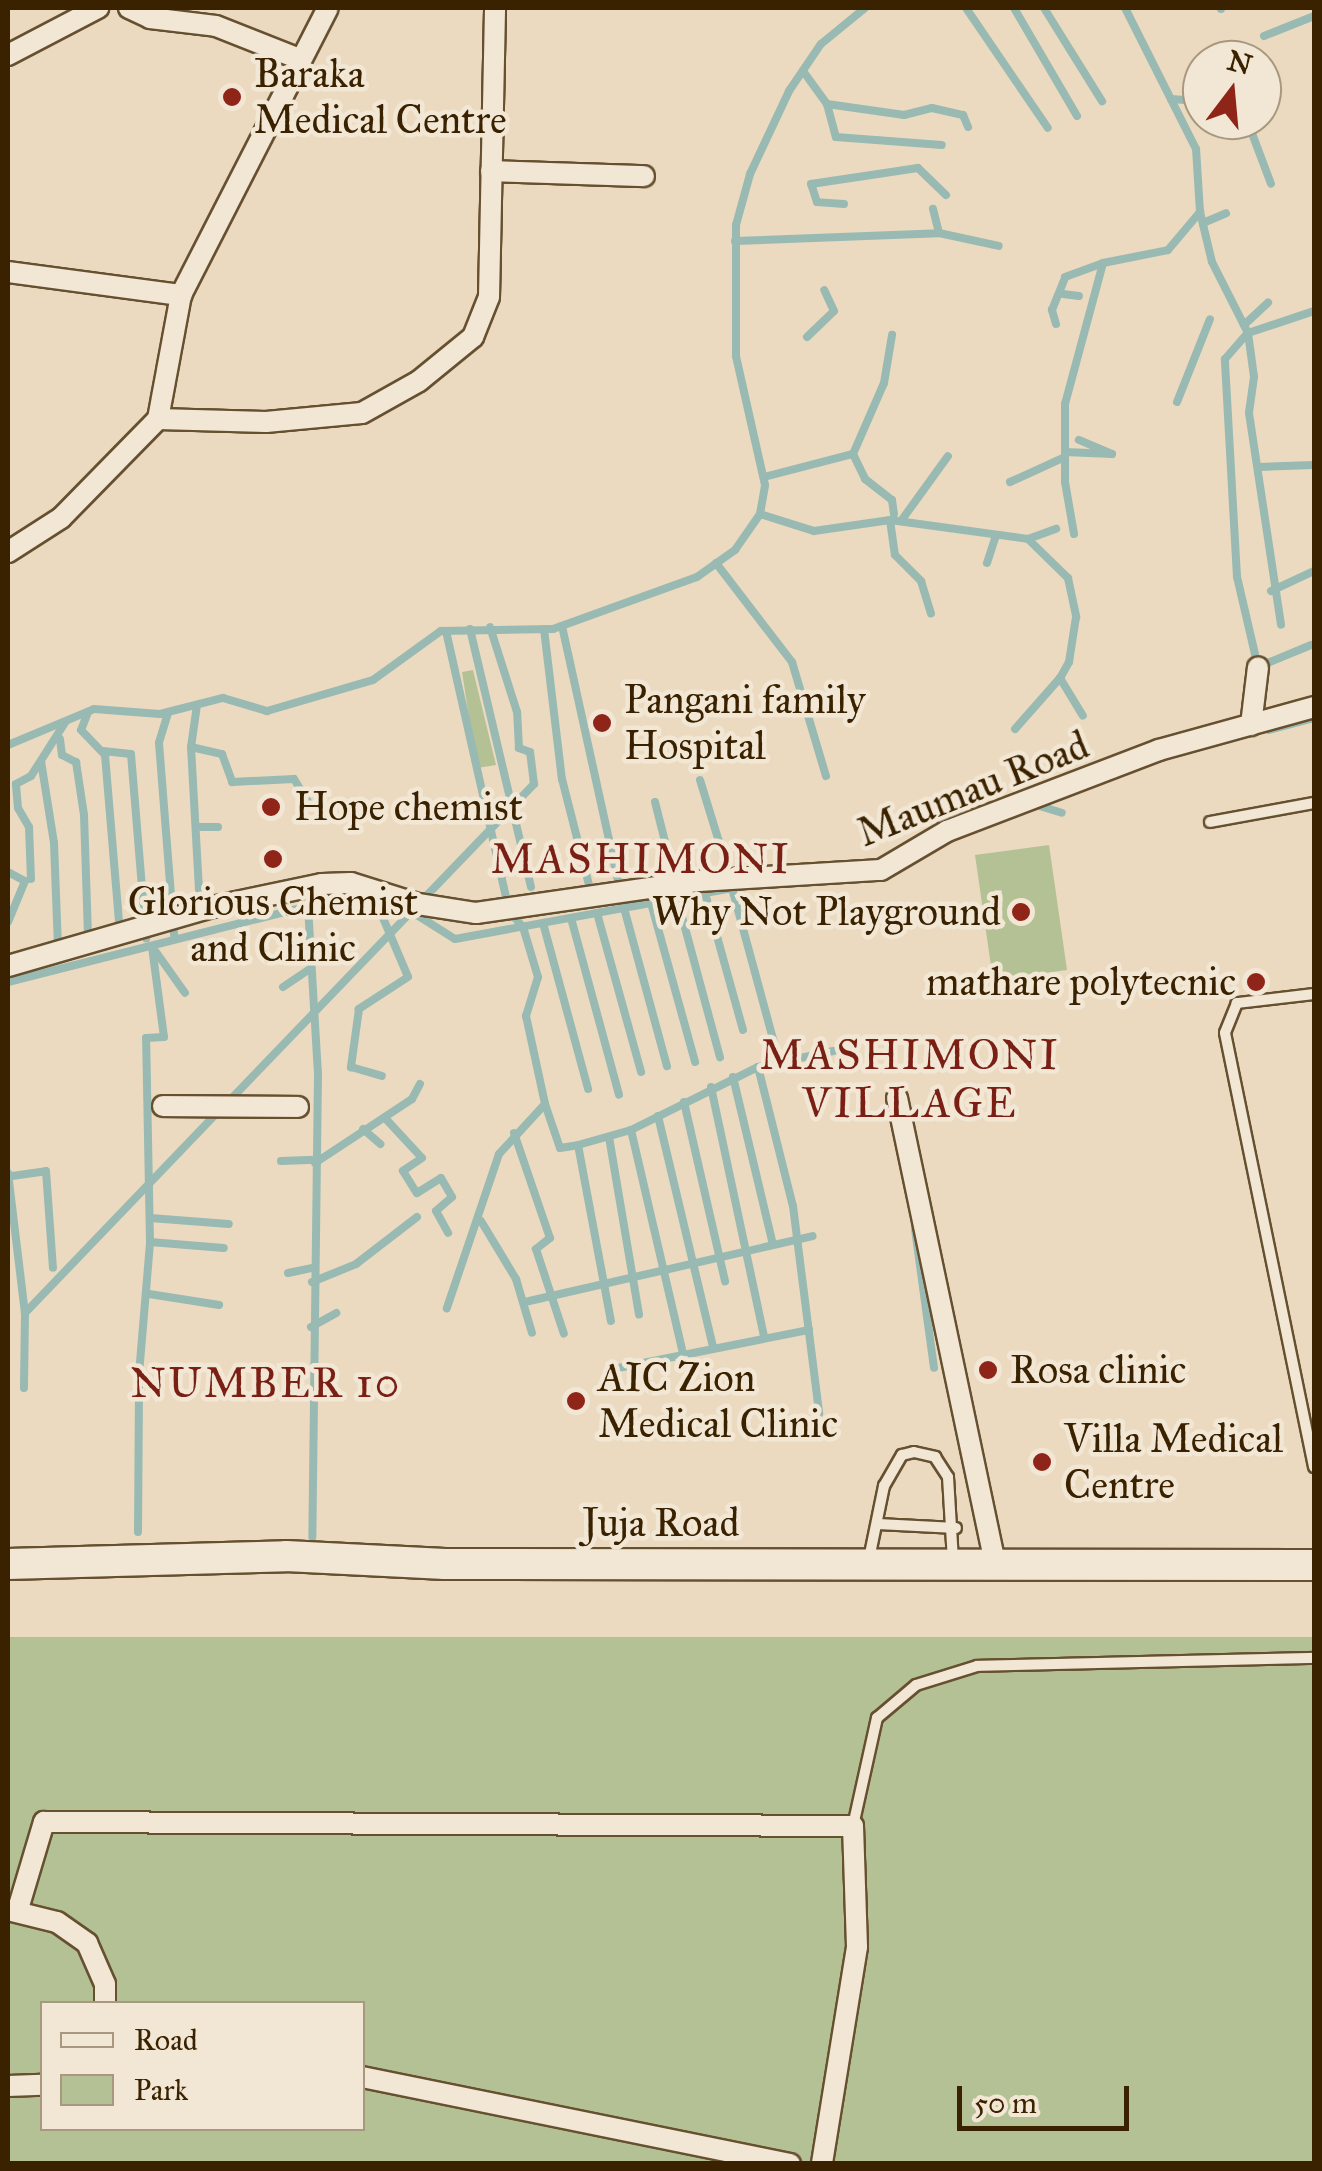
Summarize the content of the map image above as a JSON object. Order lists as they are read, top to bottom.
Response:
{
  "streets": {
    "main road": ["Juja Road"],
    "street": ["Maumau Road"]
  },
  "districts": ["MASHIMONI", "MASHIMONI VILLAGE", "NUMBER 10"],
  "places": [
    "Baraka Medical Centre",
    "Pangani family Hospital",
    "Hope chemist",
    "Glorious Chemist and Clinic",
    "Why Not Playground",
    "mathare polytecnic",
    "Rosa clinic",
    "AIC Zion Medical Clinic",
    "Villa Medical Centre"
  ],
  "legend": ["Road", "Park"],
  "scale_bar": "50 m",
  "north": "top"
}
